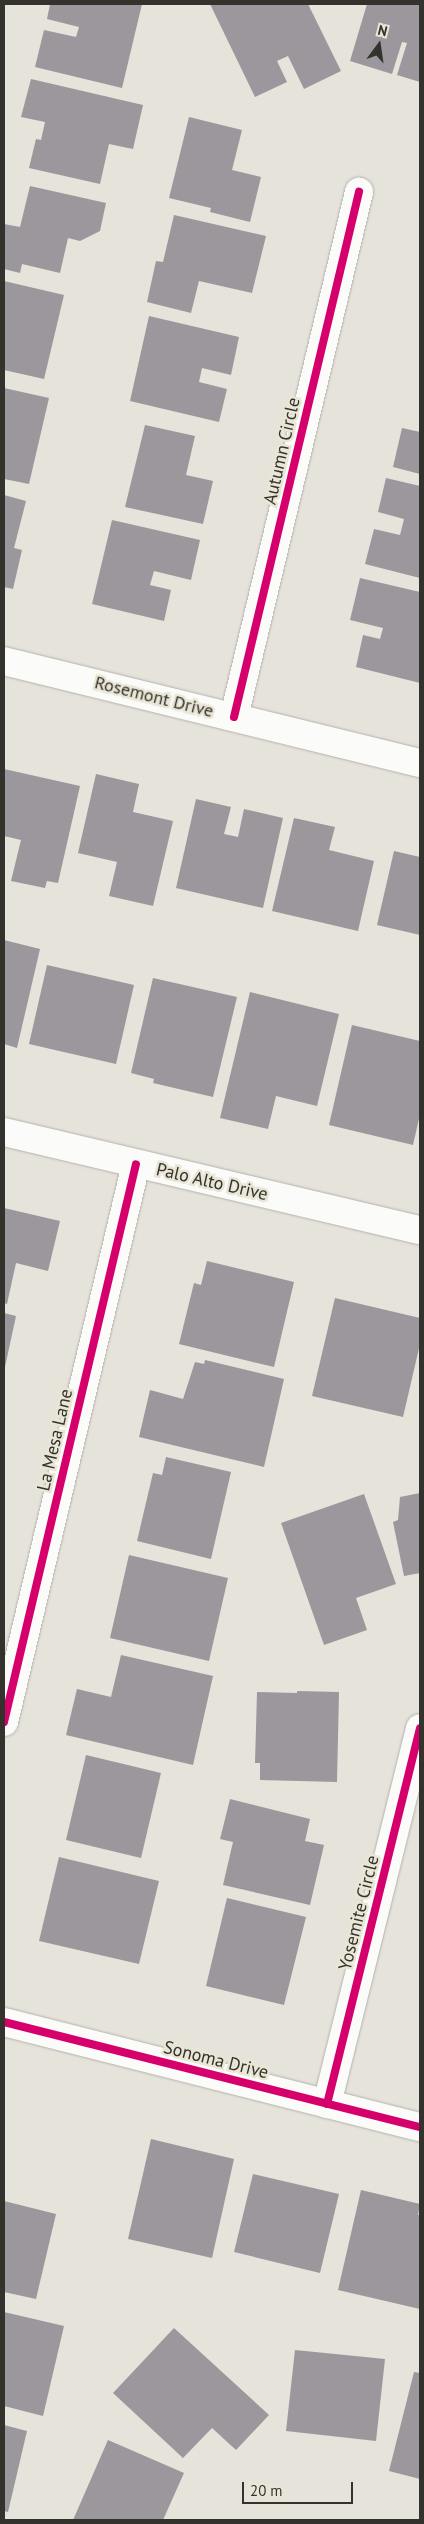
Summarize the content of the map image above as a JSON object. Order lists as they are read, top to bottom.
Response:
{
  "streets": {
    "street": [
      "Autumn Circle",
      "Rosemont Drive",
      "Palo Alto Drive",
      "La Mesa Lane",
      "Yosemite Circle",
      "Sonoma Drive"
    ]
  },
  "crossings": [
    ["Autumn Circle", "Rosemont Drive"],
    ["Palo Alto Drive", "La Mesa Lane"],
    ["Yosemite Circle", "Sonoma Drive"]
  ],
  "scale_bar": "20 m",
  "north": "top"
}
